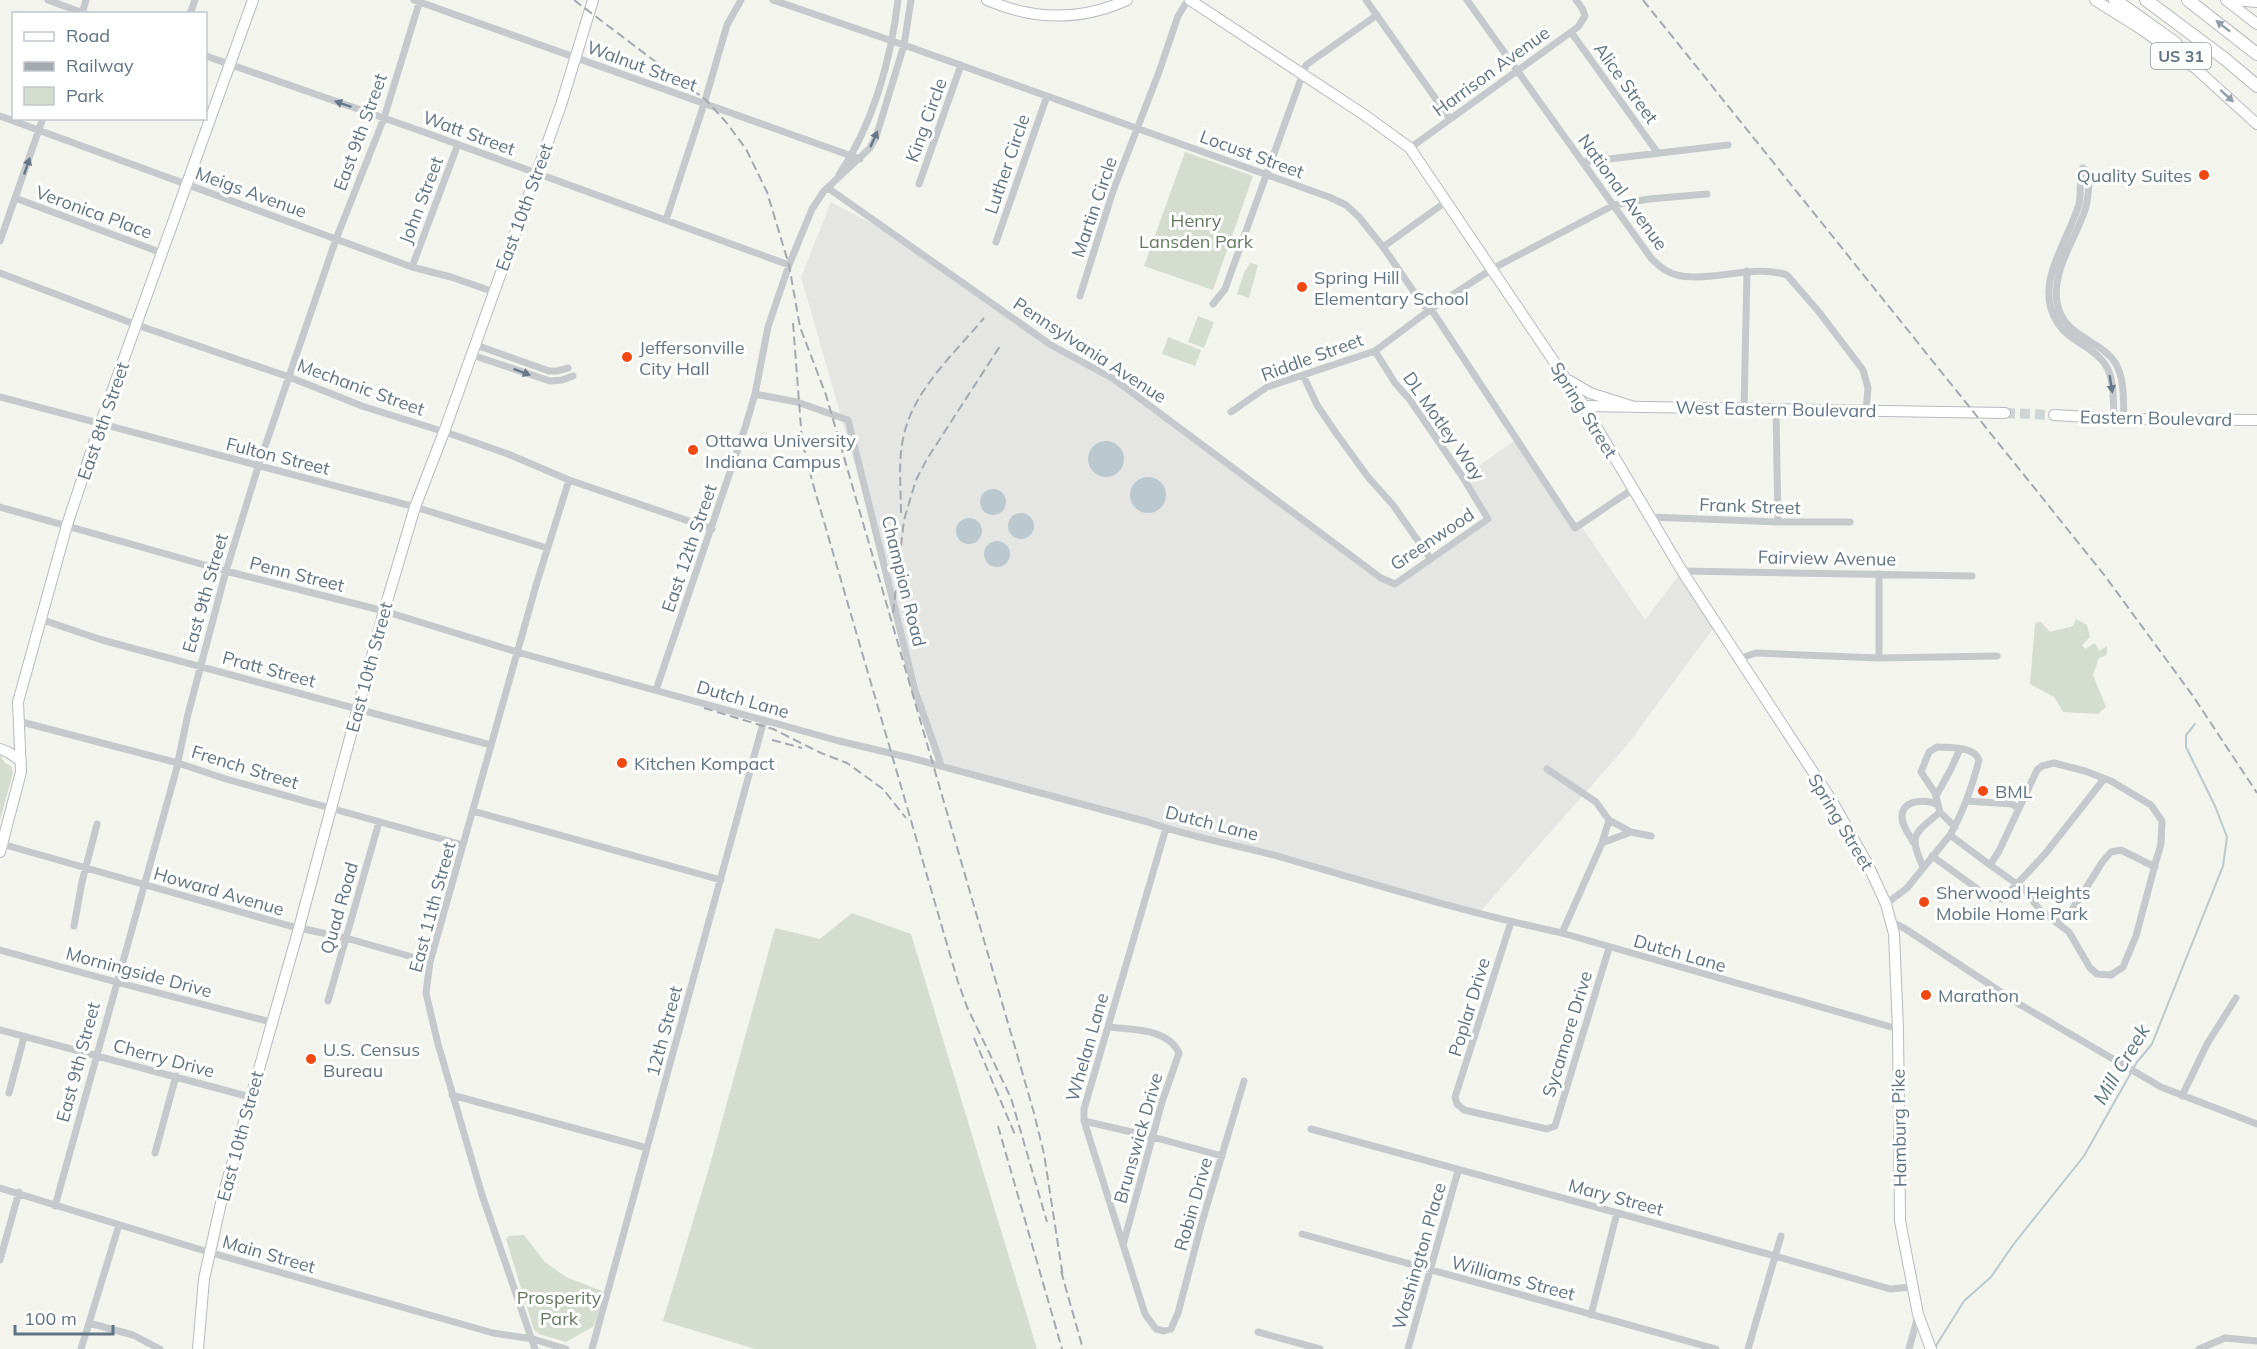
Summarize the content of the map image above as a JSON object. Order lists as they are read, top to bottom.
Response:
{
  "streets": {
    "main road": [
      "US 31",
      "East 10th Street",
      "West Eastern Boulevard",
      "Spring Street",
      "Eastern Boulevard",
      "East 8th Street",
      "Hamburg Pike"
    ],
    "street": [
      "Walnut Street",
      "Harrison Avenue",
      "Alice Street",
      "King Circle",
      "East 9th Street",
      "Watt Street",
      "Locust Street",
      "Luther Circle",
      "Meigs Avenue",
      "National Avenue",
      "John Street",
      "Martin Circle",
      "Veronica Place",
      "Pennsylvania Avenue",
      "Riddle Street",
      "Mechanic Street",
      "DL Motley Way",
      "Fulton Street",
      "Frank Street",
      "Greenwood",
      "East 12th Street",
      "Fairview Avenue",
      "Penn Street",
      "Champion Road",
      "Pratt Street",
      "Dutch Lane",
      "French Street",
      "Howard Avenue",
      "East 11th Street",
      "Quad Road",
      "Morningside Drive",
      "Poplar Drive",
      "12th Street",
      "Sycamore Drive",
      "Whelan Lane",
      "Cherry Drive",
      "Brunswick Drive",
      "Mary Street",
      "Robin Drive",
      "Main Street",
      "Washington Place",
      "Williams Street"
    ]
  },
  "crossings": [
    ["Walnut Street", "East 9th Street"],
    ["Walnut Street", "East 10th Street"],
    ["Walnut Street", "East 12th Street"],
    ["Harrison Avenue", "Alice Street"],
    ["Harrison Avenue", "National Avenue"],
    ["Harrison Avenue", "Spring Street"],
    ["King Circle", "Locust Street"],
    ["East 9th Street", "Watt Street"],
    ["East 9th Street", "Meigs Avenue"],
    ["East 9th Street", "Mechanic Street"],
    ["East 9th Street", "Fulton Street"],
    ["East 9th Street", "Penn Street"],
    ["East 9th Street", "Pratt Street"],
    ["East 9th Street", "French Street"],
    ["East 9th Street", "Howard Avenue"],
    ["East 9th Street", "Morningside Drive"],
    ["East 9th Street", "Cherry Drive"],
    ["East 9th Street", "Main Street"],
    ["Watt Street", "John Street"],
    ["Watt Street", "East 10th Street"],
    ["Watt Street", "East 8th Street"],
    ["Watt Street", "East 12th Street"],
    ["Locust Street", "Luther Circle"],
    ["Locust Street", "Martin Circle"],
    ["Locust Street", "Riddle Street"],
    ["Locust Street", "Spring Street"],
    ["Locust Street", "East 12th Street"],
    ["Meigs Avenue", "John Street"],
    ["Meigs Avenue", "East 10th Street"],
    ["Meigs Avenue", "East 8th Street"],
    ["National Avenue", "Riddle Street"],
    ["National Avenue", "West Eastern Boulevard"],
    ["East 10th Street", "Mechanic Street"],
    ["East 10th Street", "Fulton Street"],
    ["East 10th Street", "Penn Street"],
    ["East 10th Street", "Pratt Street"],
    ["East 10th Street", "French Street"],
    ["East 10th Street", "Howard Avenue"],
    ["East 10th Street", "Morningside Drive"],
    ["East 10th Street", "Cherry Drive"],
    ["East 10th Street", "Main Street"],
    ["Martin Circle", "Spring Street"],
    ["Veronica Place", "East 8th Street"],
    ["Pennsylvania Avenue", "Greenwood"],
    ["Pennsylvania Avenue", "East 12th Street"],
    ["Riddle Street", "Spring Street"],
    ["Riddle Street", "DL Motley Way"],
    ["Mechanic Street", "East 8th Street"],
    ["Mechanic Street", "East 12th Street"],
    ["Mechanic Street", "East 11th Street"],
    ["West Eastern Boulevard", "Spring Street"],
    ["Spring Street", "Frank Street"],
    ["Spring Street", "Fairview Avenue"],
    ["Spring Street", "Hamburg Pike"],
    ["East 8th Street", "Fulton Street"],
    ["East 8th Street", "Penn Street"],
    ["East 8th Street", "Pratt Street"],
    ["East 8th Street", "French Street"],
    ["East 8th Street", "Howard Avenue"],
    ["DL Motley Way", "Greenwood"],
    ["Fulton Street", "East 11th Street"],
    ["East 12th Street", "Champion Road"],
    ["East 12th Street", "Dutch Lane"],
    ["Penn Street", "Dutch Lane"],
    ["Penn Street", "East 11th Street"],
    ["Champion Road", "Dutch Lane"],
    ["Pratt Street", "East 11th Street"],
    ["Dutch Lane", "East 11th Street"],
    ["Dutch Lane", "Poplar Drive"],
    ["Dutch Lane", "12th Street"],
    ["Dutch Lane", "Sycamore Drive"],
    ["Dutch Lane", "Whelan Lane"],
    ["Dutch Lane", "Hamburg Pike"],
    ["French Street", "East 11th Street"],
    ["French Street", "Quad Road"],
    ["Howard Avenue", "East 11th Street"],
    ["Howard Avenue", "Quad Road"],
    ["East 11th Street", "Main Street"],
    ["Poplar Drive", "Sycamore Drive"],
    ["Whelan Lane", "Brunswick Drive"],
    ["Whelan Lane", "Robin Drive"],
    ["Hamburg Pike", "Mary Street"],
    ["Mary Street", "Washington Place"],
    ["Washington Place", "Williams Street"]
  ],
  "water": ["Mill Creek"],
  "parks": ["Henry Lansden Park", "Prosperity Park"],
  "places": [
    "Quality Suites",
    "Spring Hill Elementary School",
    "Jeffersonville City Hall",
    "Ottawa University Indiana Campus",
    "Kitchen Kompact",
    "BML",
    "Sherwood Heights Mobile Home Park",
    "Marathon",
    "U.S. Census Bureau"
  ],
  "legend": ["Road", "Railway", "Park"],
  "scale_bar": "100 m"
}
